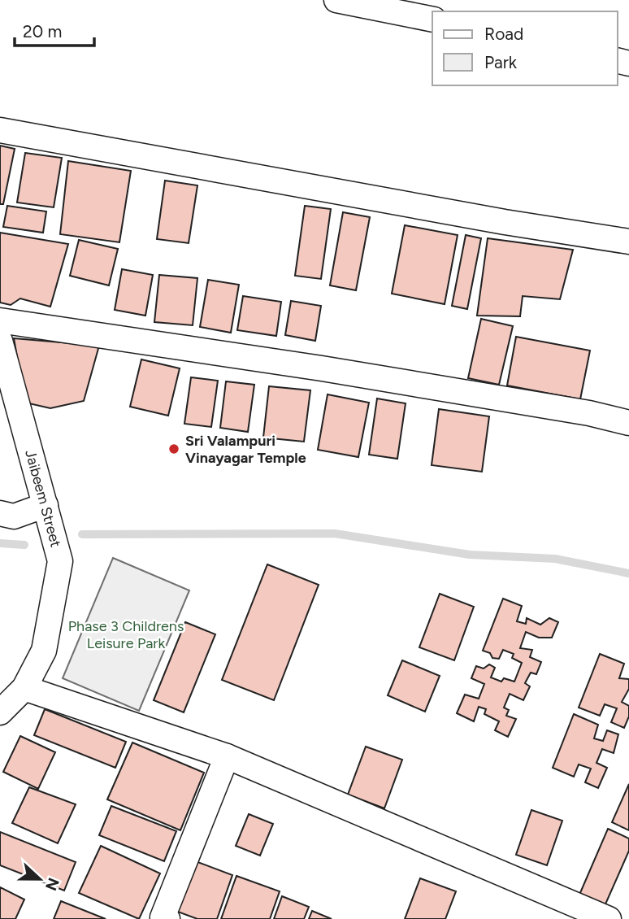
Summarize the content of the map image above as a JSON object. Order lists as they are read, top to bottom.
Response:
{
  "streets": {
    "street": ["Jaibeem Street"]
  },
  "parks": ["Phase 3 Childrens Leisure Park"],
  "places": ["Sri Valampuri Vinayagar Temple"],
  "legend": ["Road", "Park"],
  "scale_bar": "20 m",
  "north": "right"
}
